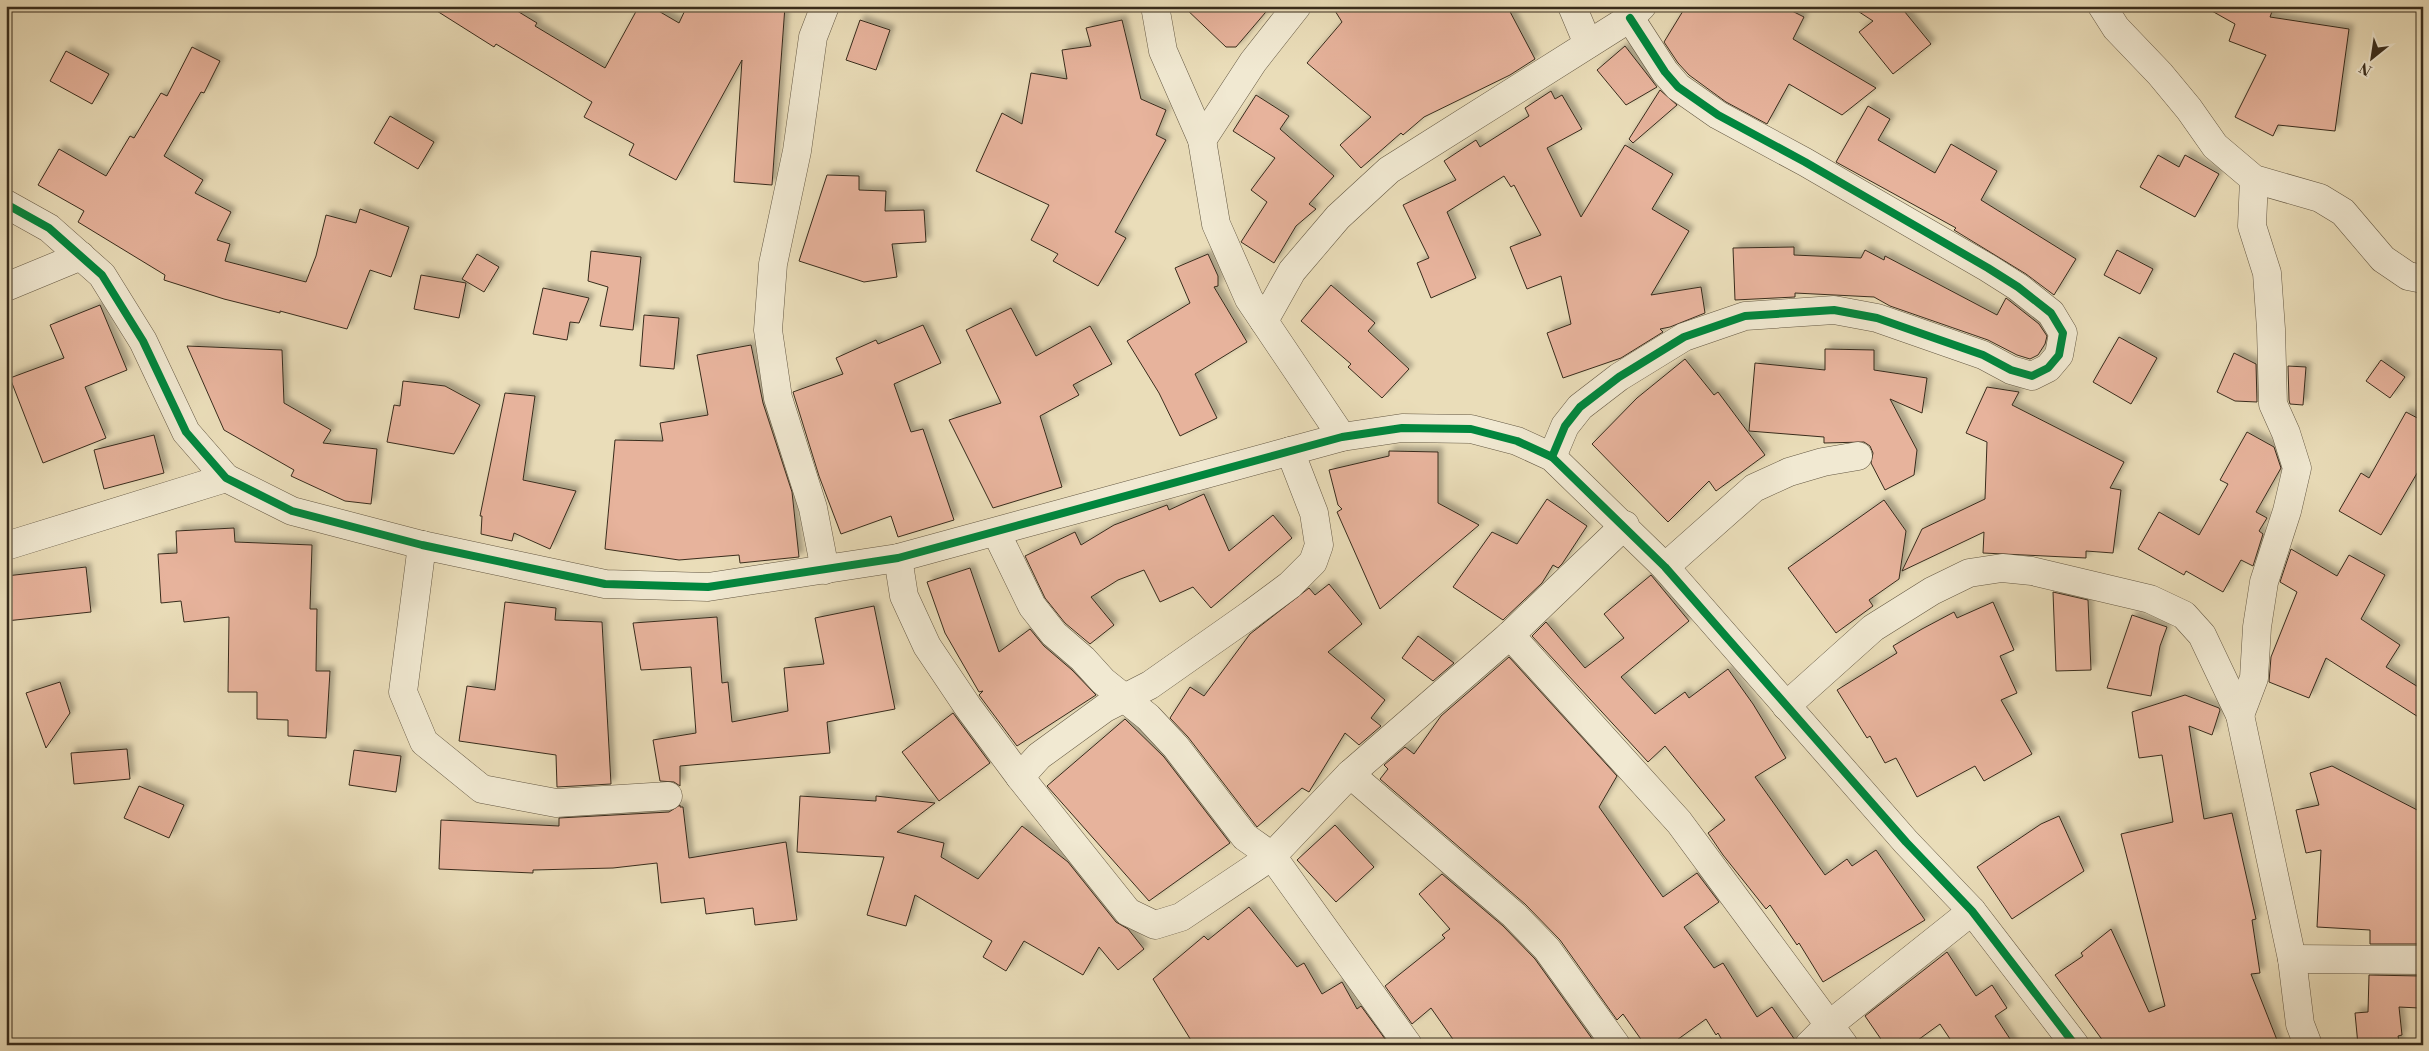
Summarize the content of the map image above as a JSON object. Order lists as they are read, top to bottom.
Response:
{
  "north": "bottom left"
}
